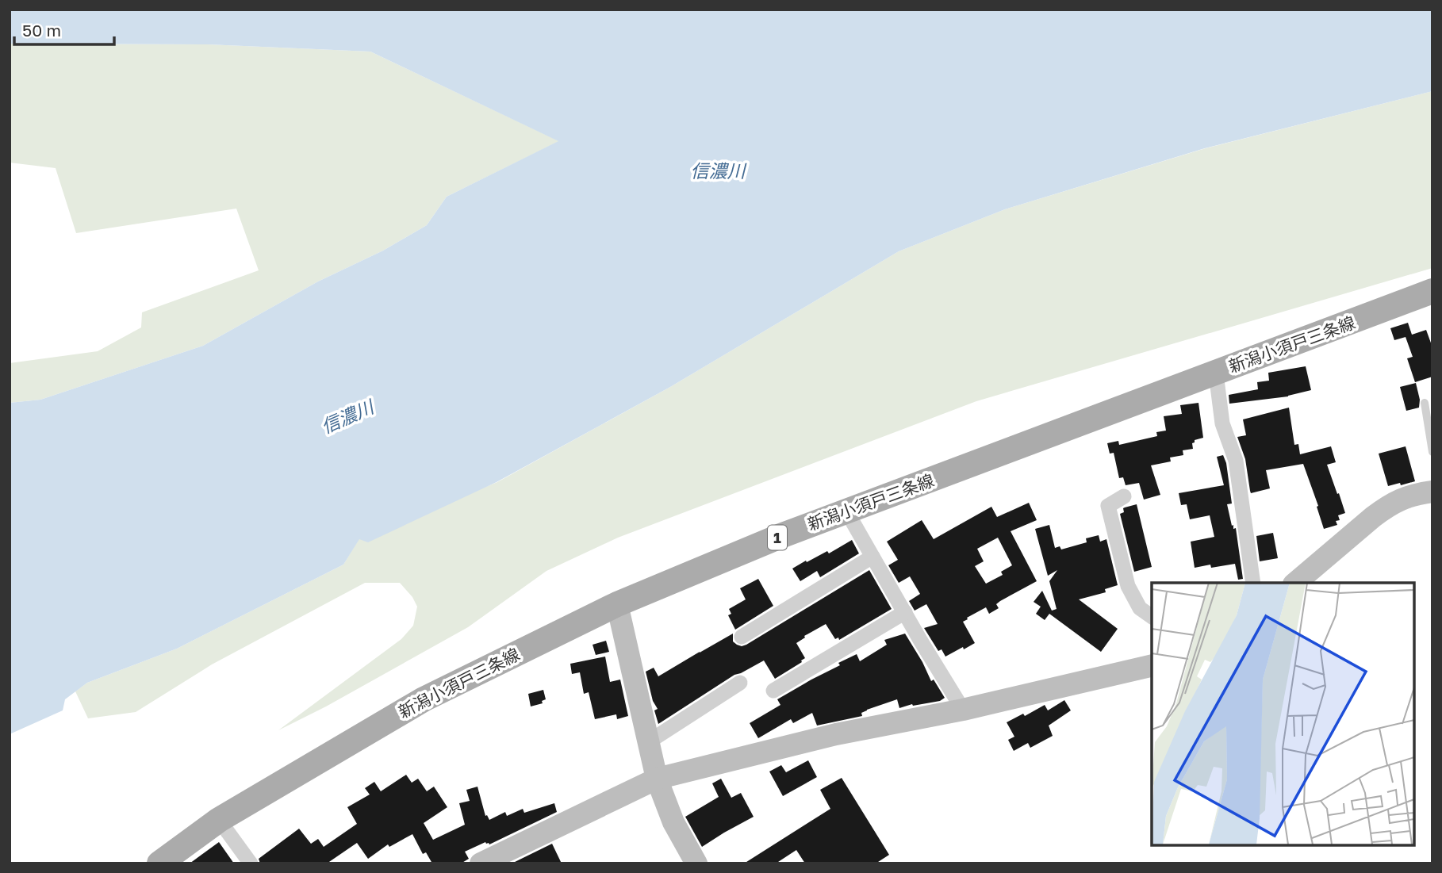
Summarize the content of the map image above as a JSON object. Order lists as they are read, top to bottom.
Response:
{
  "streets": {
    "main road": ["新潟小須戸三条線", "1"]
  },
  "water": ["信濃川"],
  "scale_bar": "50 m"
}
